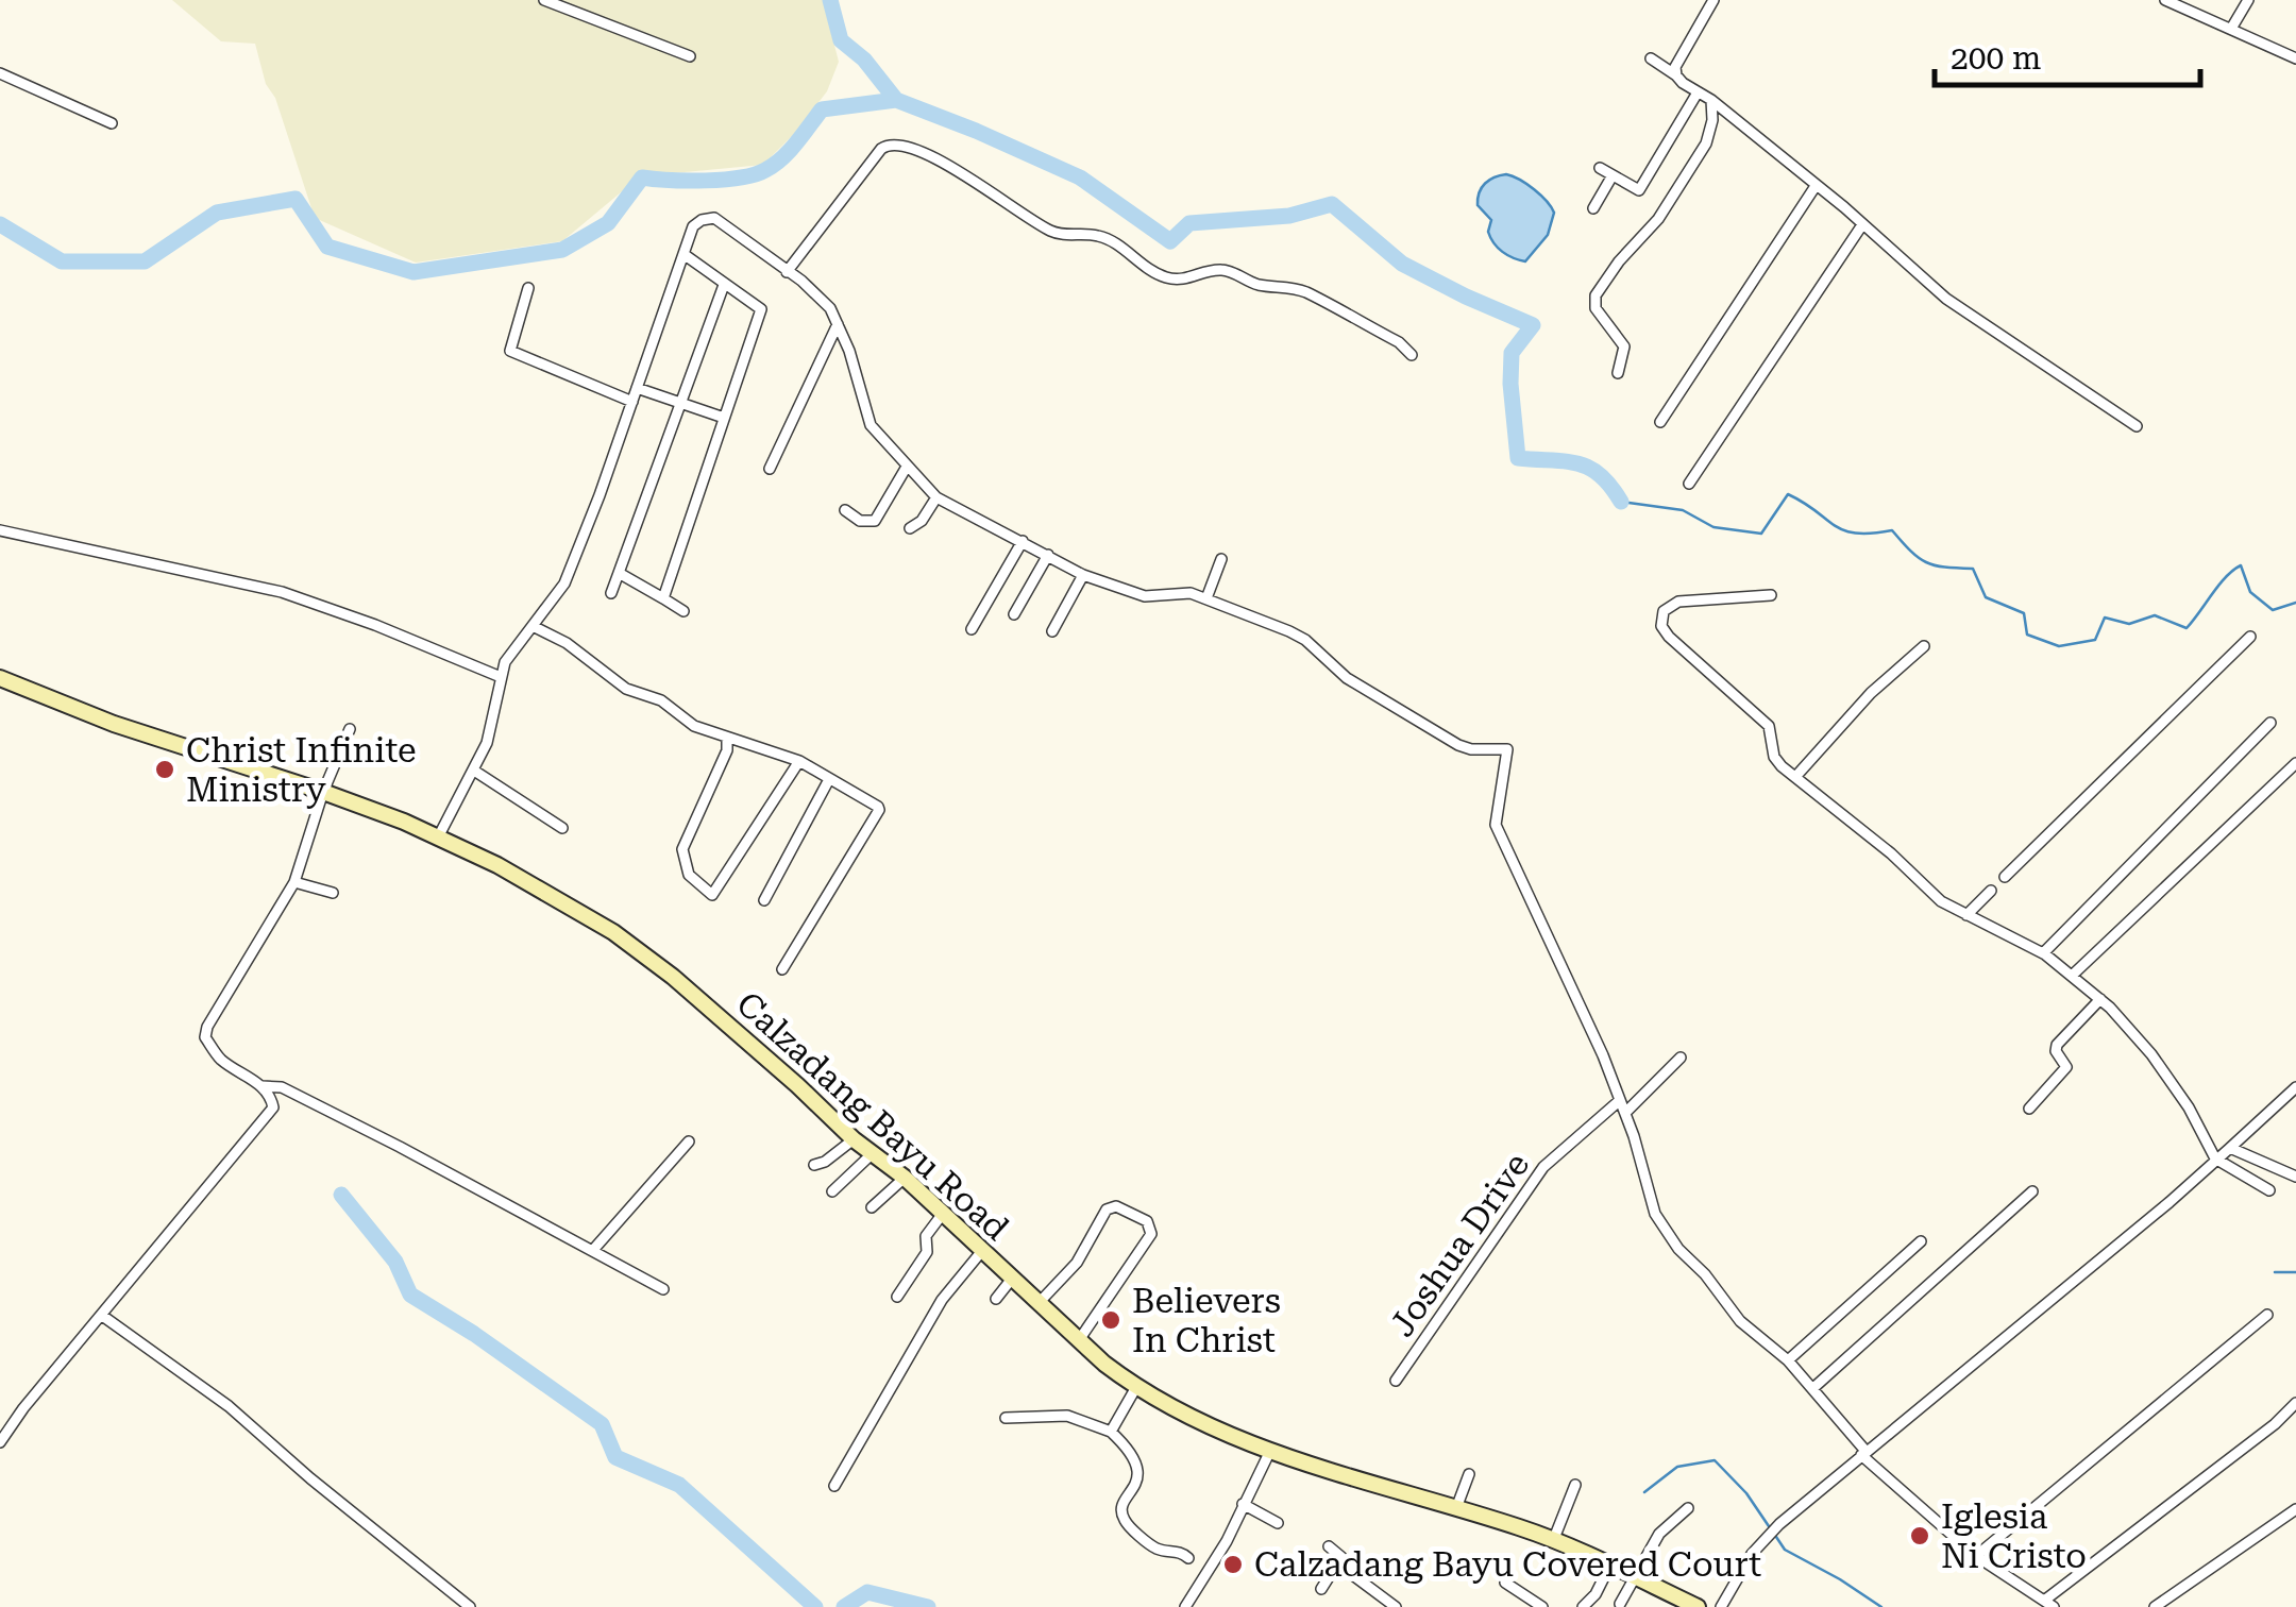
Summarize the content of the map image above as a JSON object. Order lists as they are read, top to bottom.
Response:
{
  "streets": {
    "street": ["Calzadang Bayu Road", "Joshua Drive"]
  },
  "places": [
    "Christ Infinite Ministry",
    "Believers In Christ",
    "Iglesia Ni Cristo",
    "Calzadang Bayu Covered Court"
  ],
  "scale_bar": "200 m"
}
